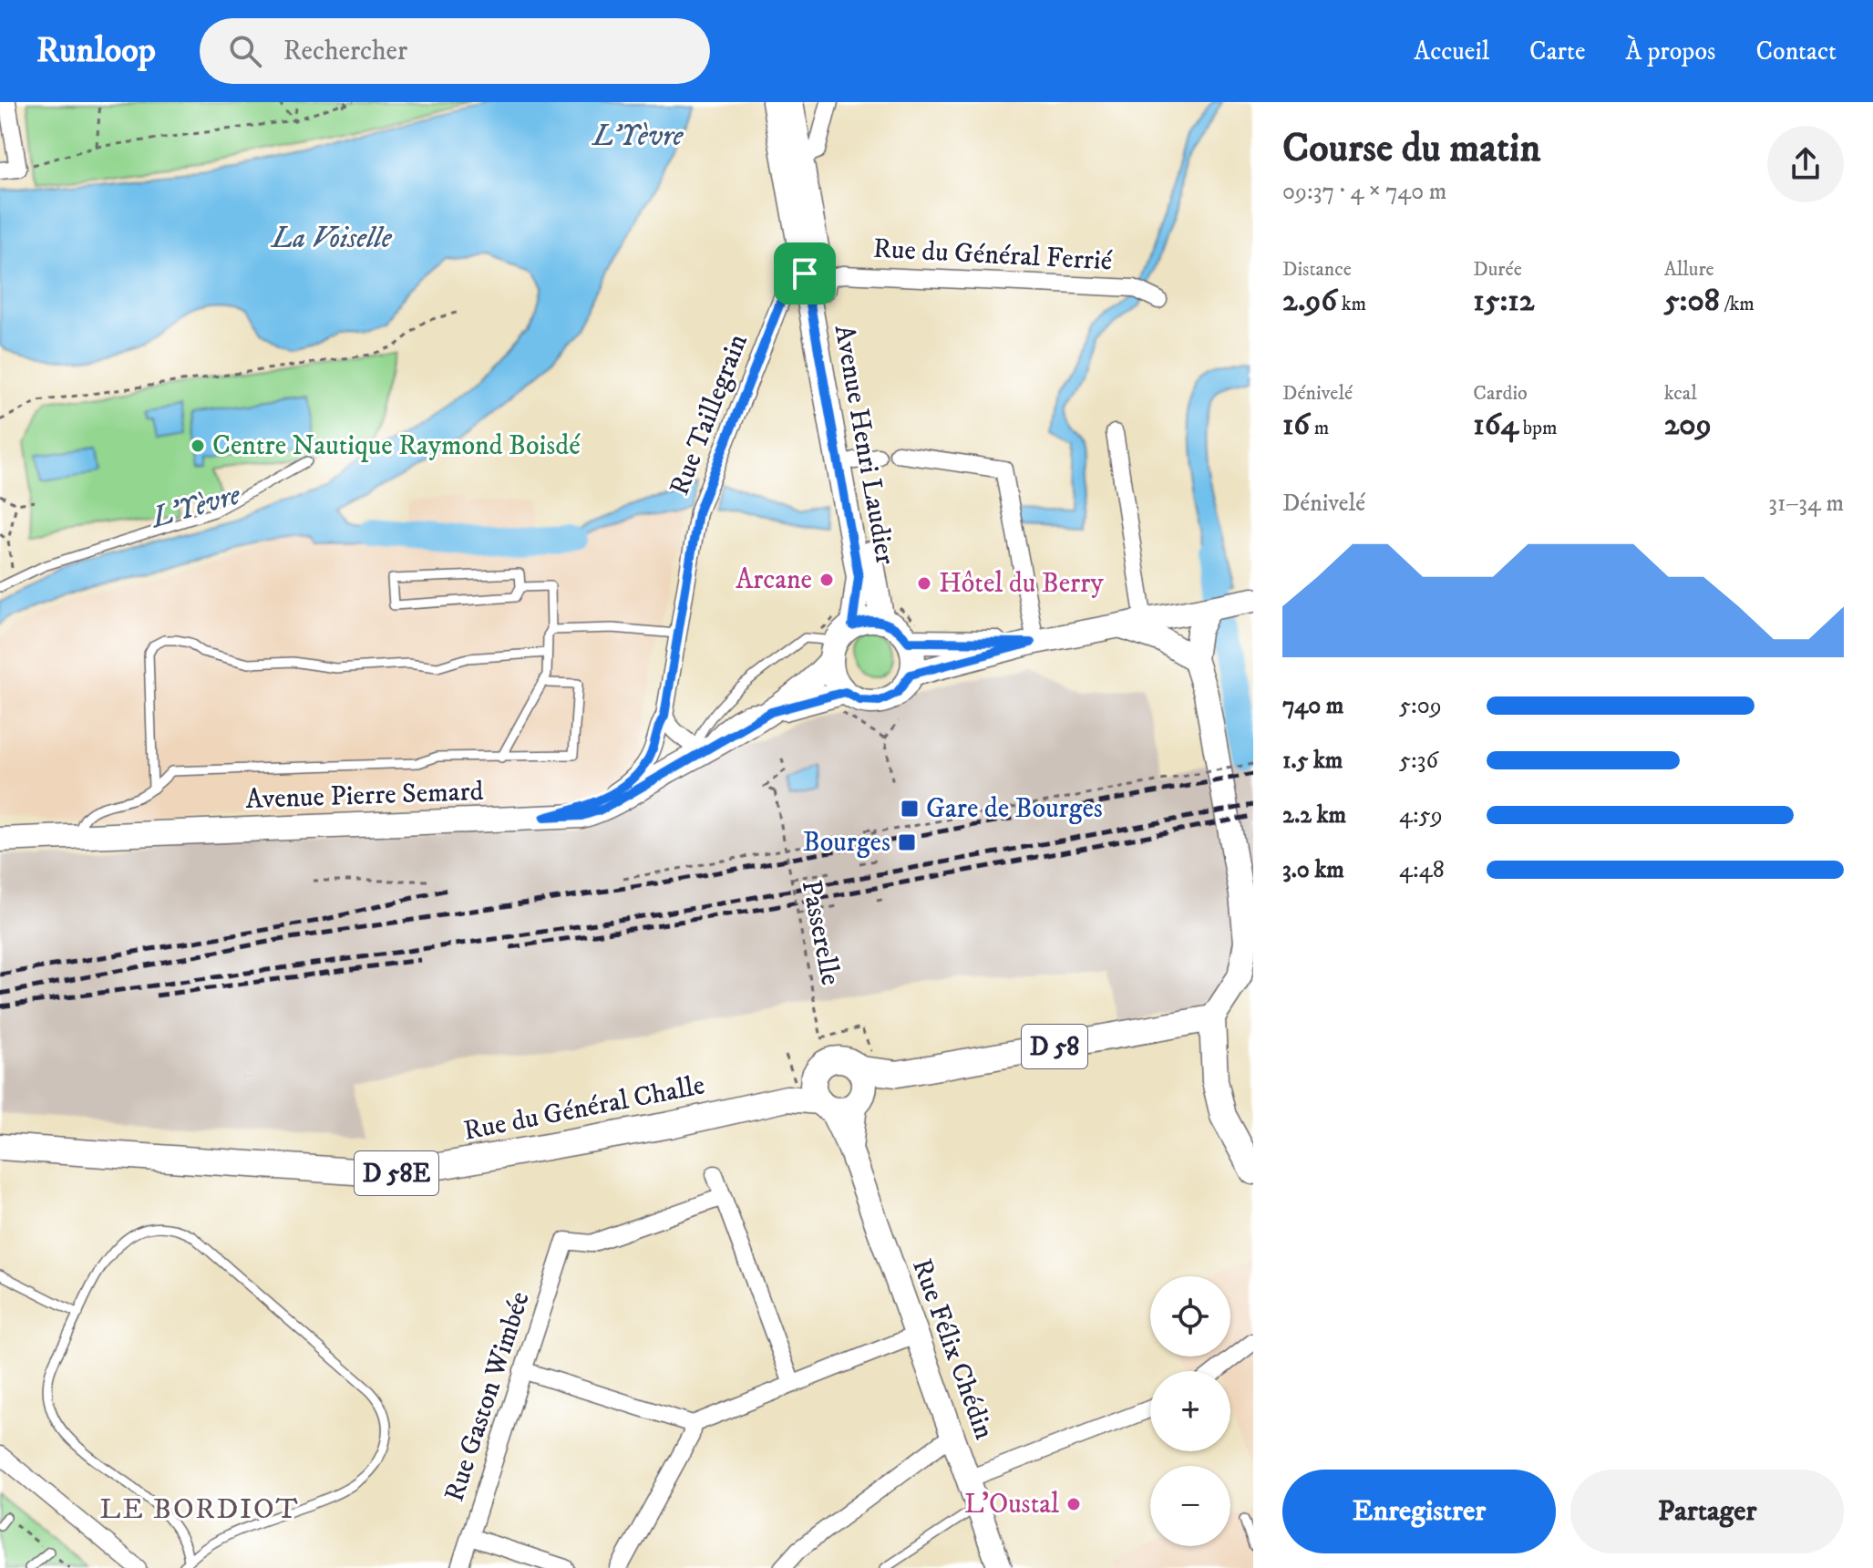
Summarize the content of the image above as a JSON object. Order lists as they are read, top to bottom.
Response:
{
  "streets": {
    "main road": [
      "Avenue Henri Laudier",
      "Avenue Pierre Semard",
      "D 58",
      "Rue du Général Challe",
      "D 58E",
      "Rue Félix Chédin"
    ],
    "street": ["Rue du Général Ferrié", "Rue Taillegrain", "Rue Gaston Wimbée"],
    "path": ["Passerelle"]
  },
  "crossings": [
    ["Rue du Général Ferrié", "Rue Taillegrain"],
    ["Rue du Général Ferrié", "Avenue Henri Laudier"],
    ["Rue Taillegrain", "Avenue Henri Laudier"],
    ["Rue Taillegrain", "Avenue Pierre Semard"],
    ["Avenue Henri Laudier", "Avenue Pierre Semard"],
    ["Rue du Général Challe", "Rue Félix Chédin"]
  ],
  "districts": ["LE BORDIOT"],
  "water": ["L'Yèvre", "La Voiselle"],
  "places": {
    "other": [
      "Centre Nautique Raymond Boisdé",
      "Arcane",
      "Hôtel du Berry",
      "L'Oustal"
    ],
    "transit": ["Gare de Bourges", "Bourges"]
  },
  "page": {
    "header": "Runloop",
    "search": "Rechercher",
    "nav": [
      "Accueil",
      "Carte",
      "À propos",
      "Contact"
    ],
    "heading": ["Course du matin", "09:37 · 4 × 740 m"],
    "stats": [
      ["Distance", "2.96 km"],
      ["Durée", "15:12"],
      ["Allure", "5:08 /km"],
      ["Dénivelé", "16 m"],
      ["Cardio", "164 bpm"],
      ["kcal", "209"]
    ],
    "chart": ["Dénivelé", "31–34 m"],
    "list": [
      {
        "name": "740 m",
        "note": "5:09"
      },
      {
        "name": "1.5 km",
        "note": "5:36"
      },
      {
        "name": "2.2 km",
        "note": "4:59"
      },
      {
        "name": "3.0 km",
        "note": "4:48"
      }
    ],
    "map_buttons": ["+", "−"],
    "buttons": ["Enregistrer", "Partager"]
  }
}
